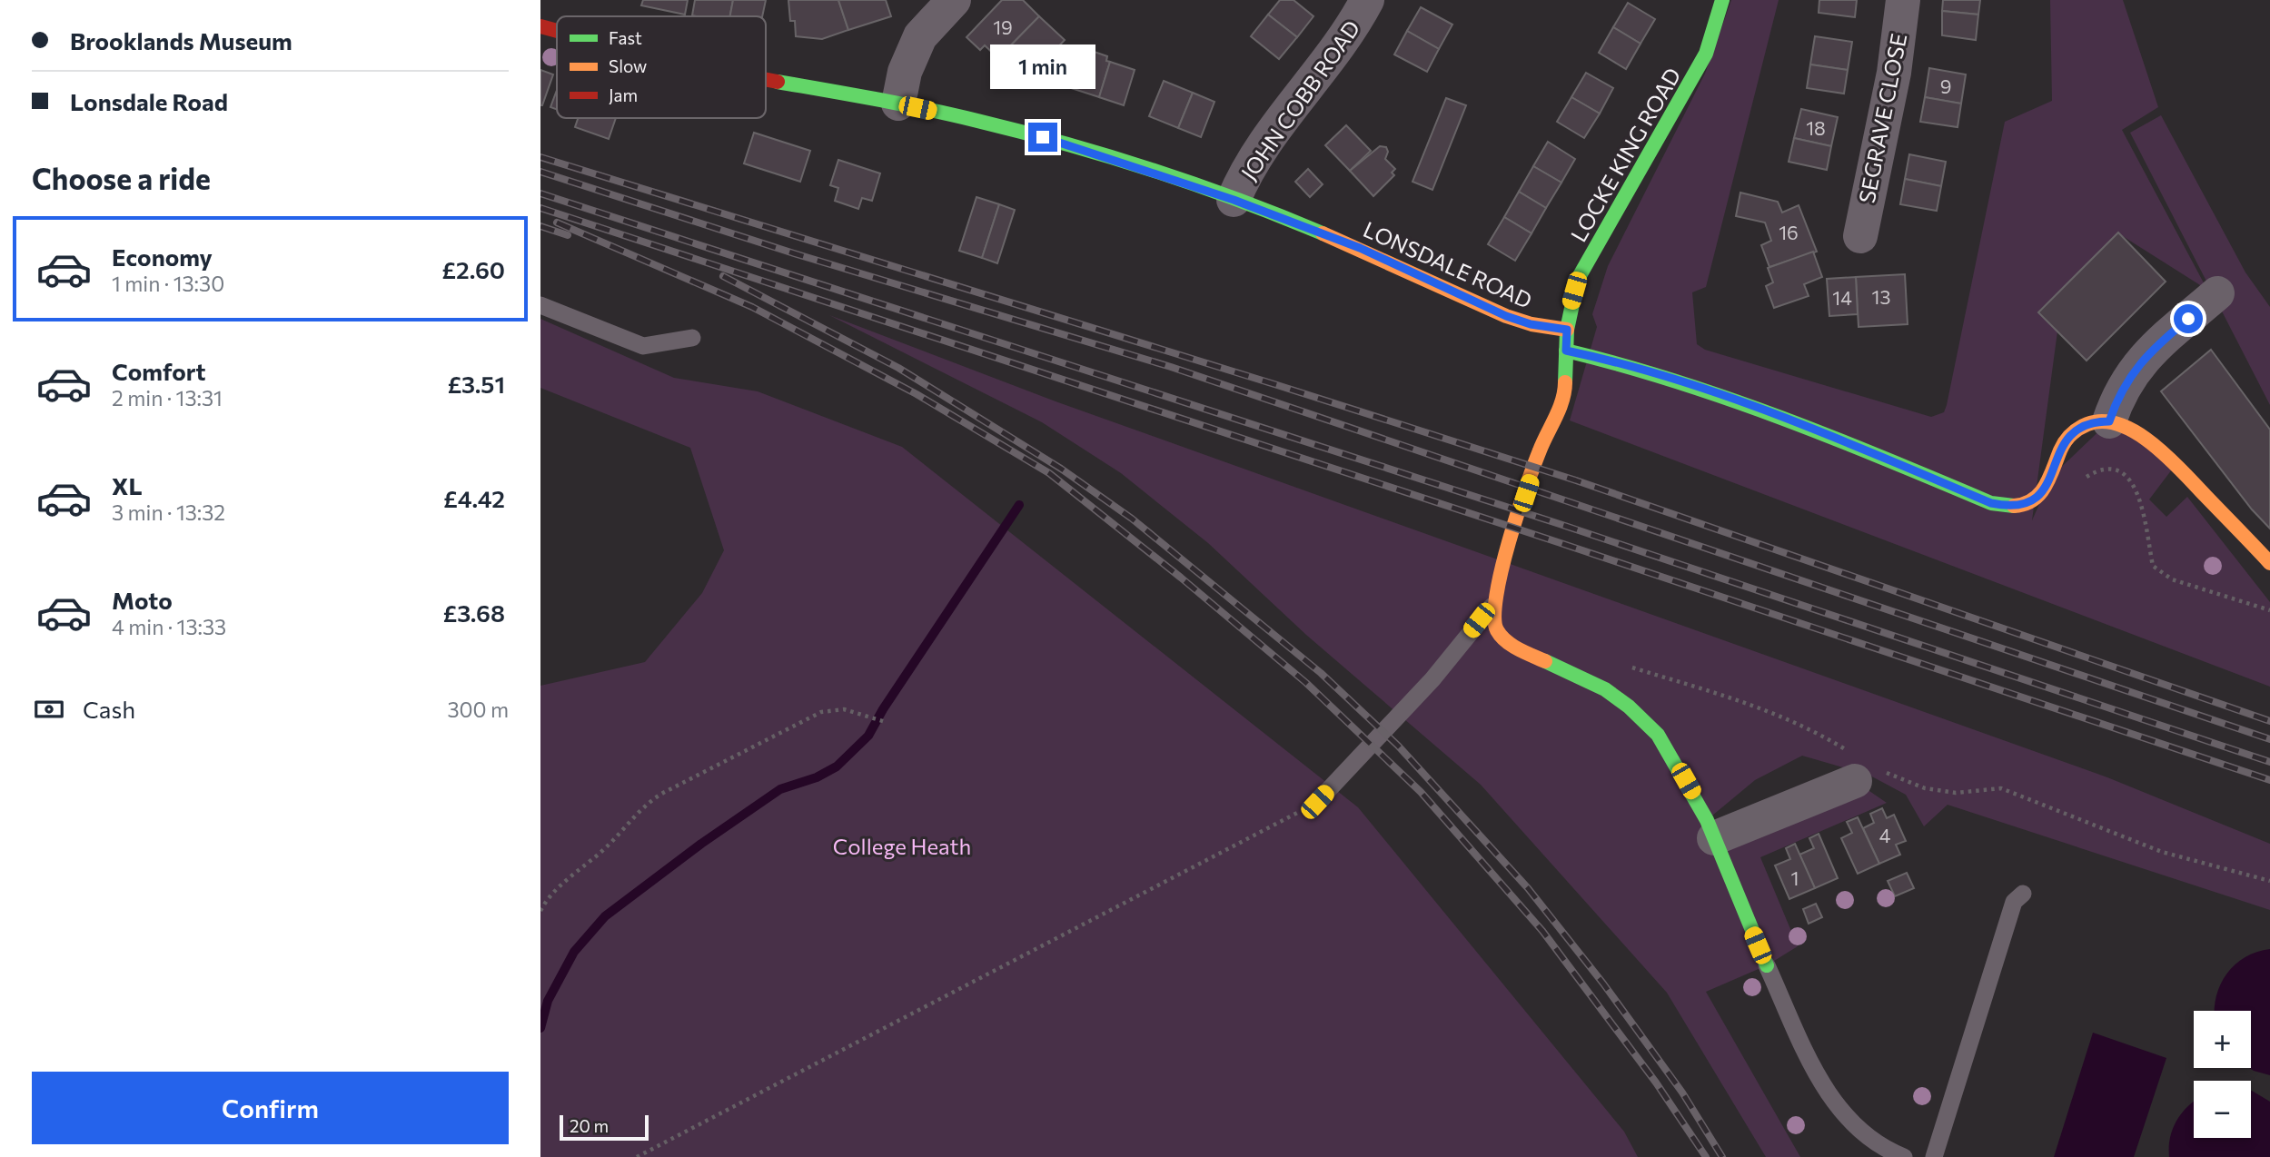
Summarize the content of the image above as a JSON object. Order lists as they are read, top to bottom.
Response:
{
  "streets": {
    "street": [
      "JOHN COBB ROAD",
      "SEGRAVE CLOSE",
      "LOCKE KING ROAD",
      "LONSDALE ROAD"
    ]
  },
  "crossings": [
    ["JOHN COBB ROAD", "LONSDALE ROAD"],
    ["LOCKE KING ROAD", "LONSDALE ROAD"]
  ],
  "parks": ["College Heath"],
  "house_numbers": [
    "19",
    "9",
    "18",
    "16",
    "13",
    "14",
    "4",
    "1"
  ],
  "legend": ["Fast", "Slow", "Jam"],
  "scale_bar": "20 m",
  "page": {
    "banner": ["Brooklands Museum", "Lonsdale Road"],
    "bubble": "1 min",
    "heading": "Choose a ride",
    "list": [
      {
        "name": "Economy",
        "note": "1 min · 13:30",
        "value": "£2.60"
      },
      {
        "name": "Comfort",
        "note": "2 min · 13:31",
        "value": "£3.51"
      },
      {
        "name": "XL",
        "note": "3 min · 13:32",
        "value": "£4.42"
      },
      {
        "name": "Moto",
        "note": "4 min · 13:33",
        "value": "£3.68"
      }
    ],
    "pay": ["Cash", "300 m"],
    "map_buttons": ["+", "−"],
    "buttons": "Confirm",
    "scale": "20 m"
  }
}
